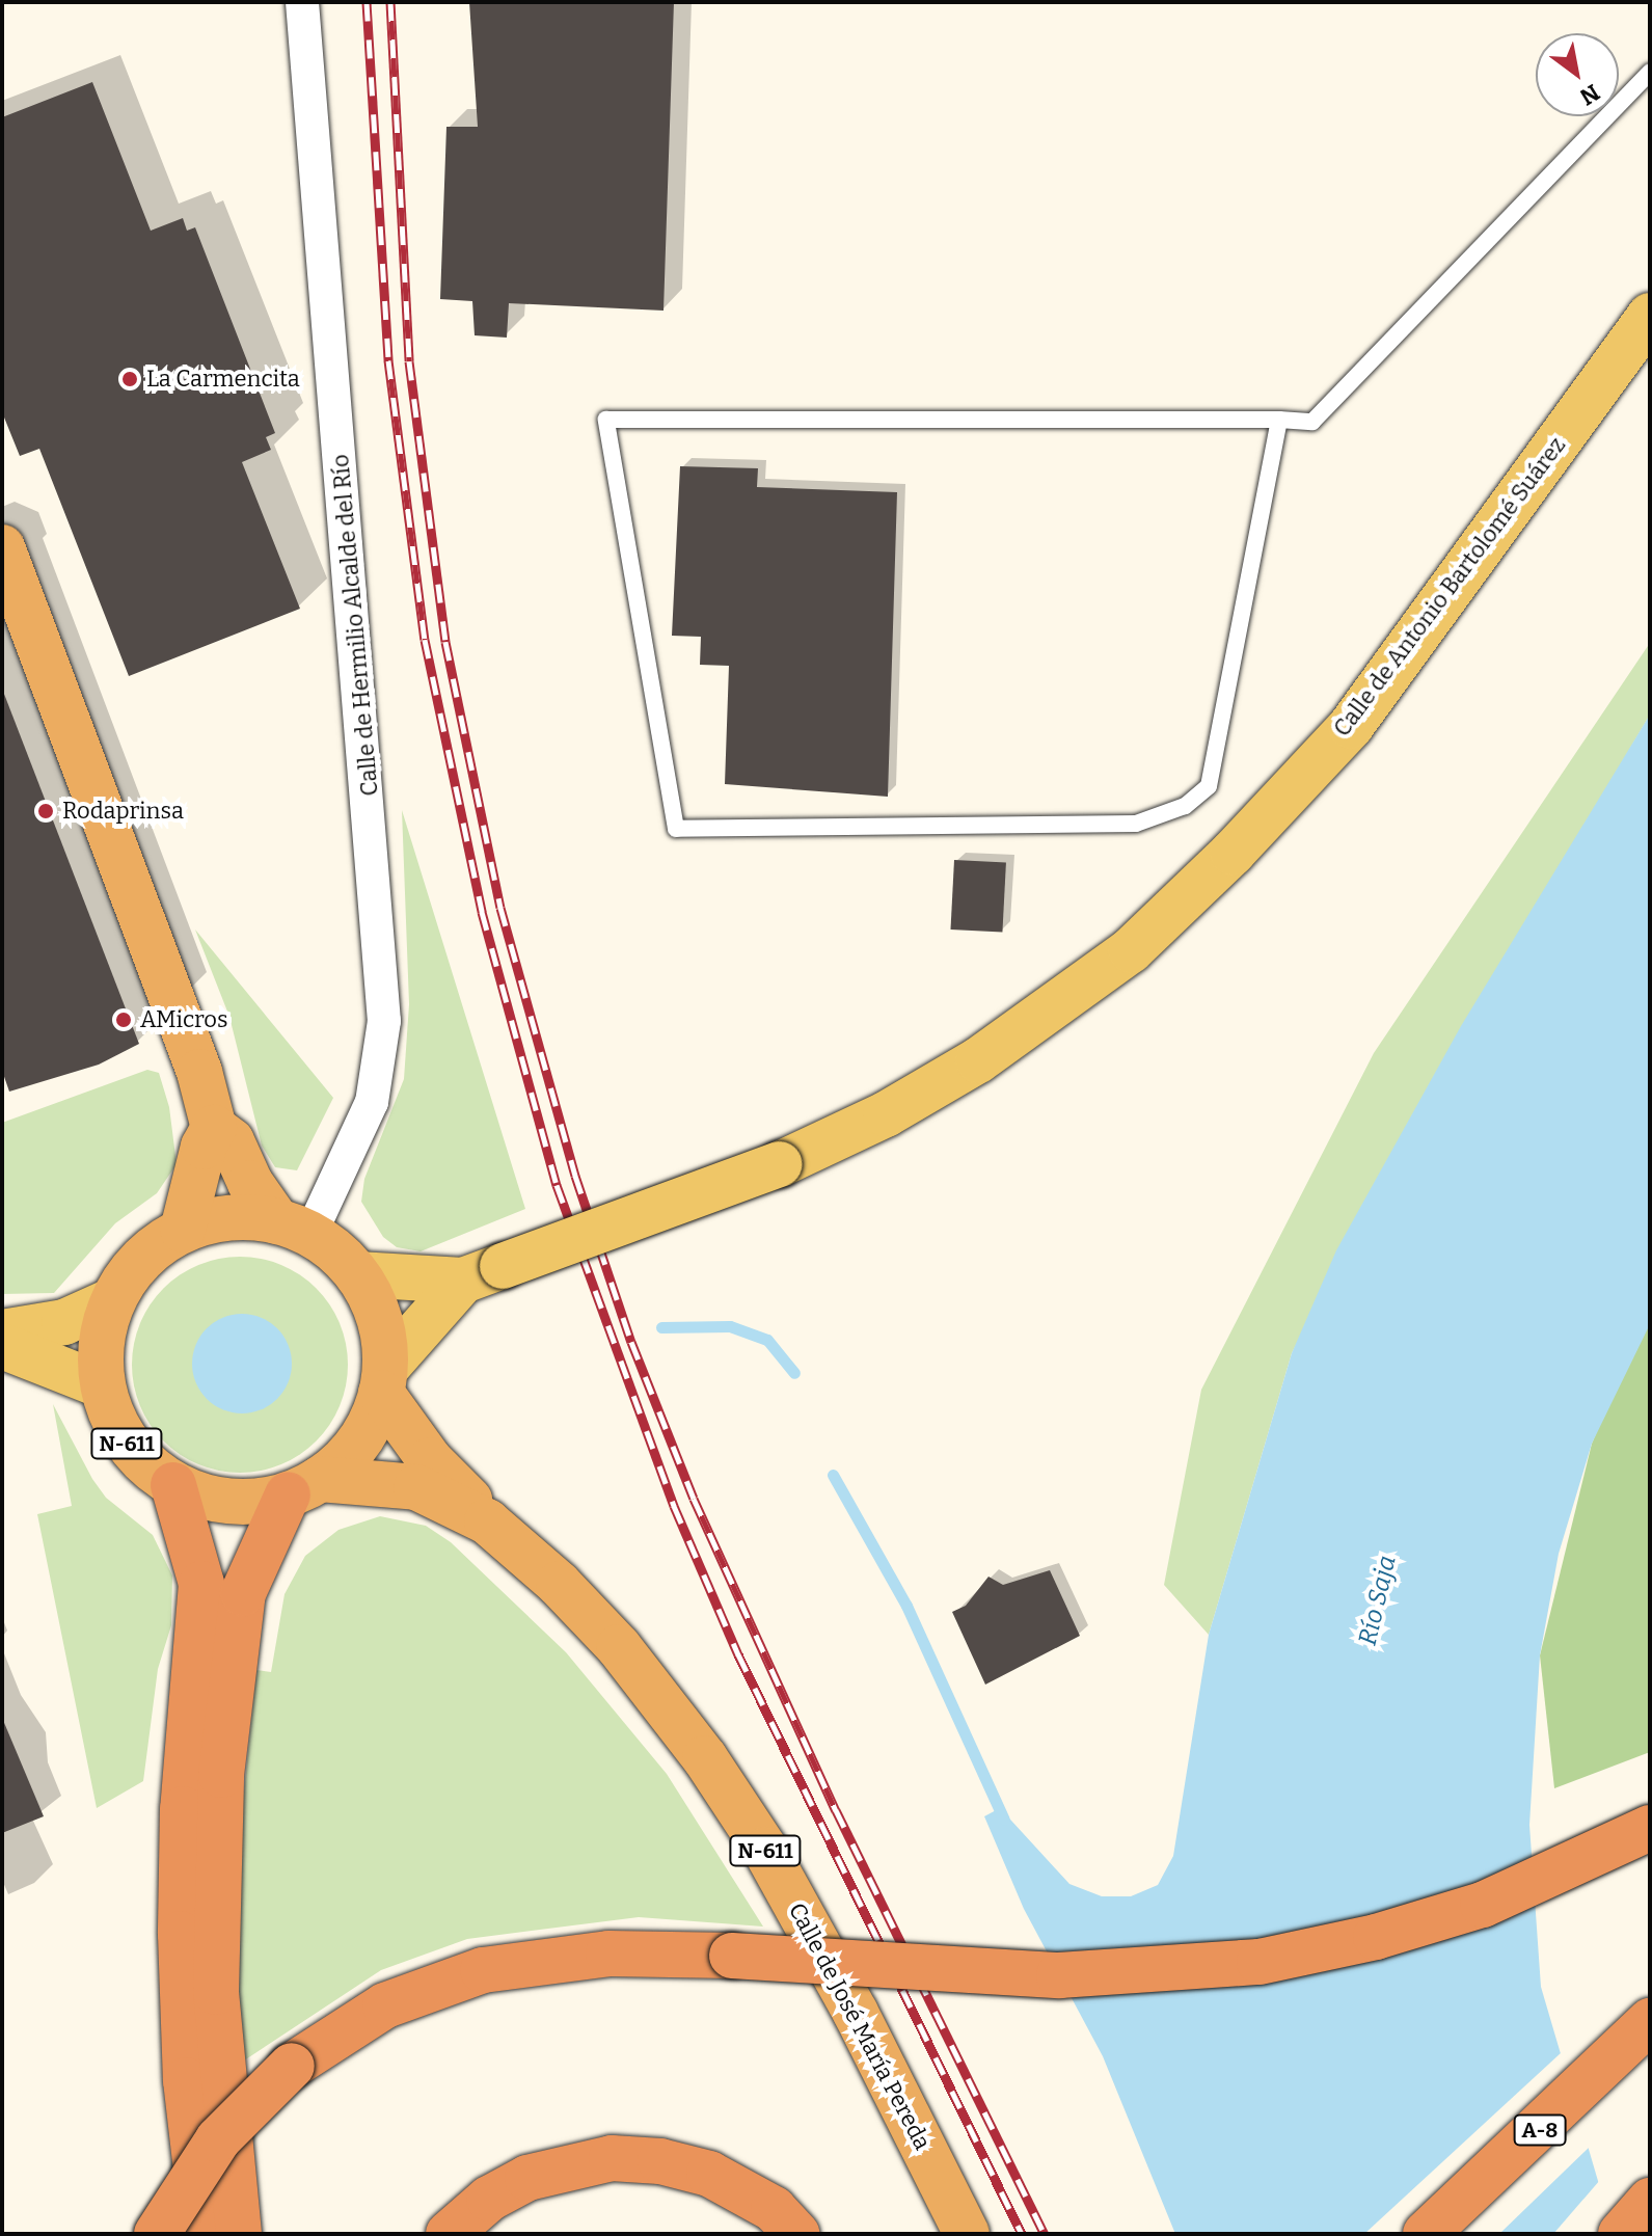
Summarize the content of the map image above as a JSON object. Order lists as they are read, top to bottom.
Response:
{
  "streets": {
    "highway": ["N-611", "Calle de José María Pereda", "A-8"],
    "main road": ["Calle de Antonio Bartolomé Suárez"],
    "street": ["Calle de Hermilio Alcalde del Río"]
  },
  "crossings": [
    ["Calle de Antonio Bartolomé Suárez", "Calle de Hermilio Alcalde del Río"],
    ["Calle de Antonio Bartolomé Suárez", "N-611"],
    ["Calle de Antonio Bartolomé Suárez", "Calle de José María Pereda"],
    ["Calle de Hermilio Alcalde del Río", "N-611"],
    ["Calle de Hermilio Alcalde del Río", "Calle de José María Pereda"],
    ["N-611", "Calle de José María Pereda"]
  ],
  "water": ["Río Saja"],
  "places": ["La Carmencita", "Rodaprinsa", "AMicros"],
  "north": "bottom right"
}
